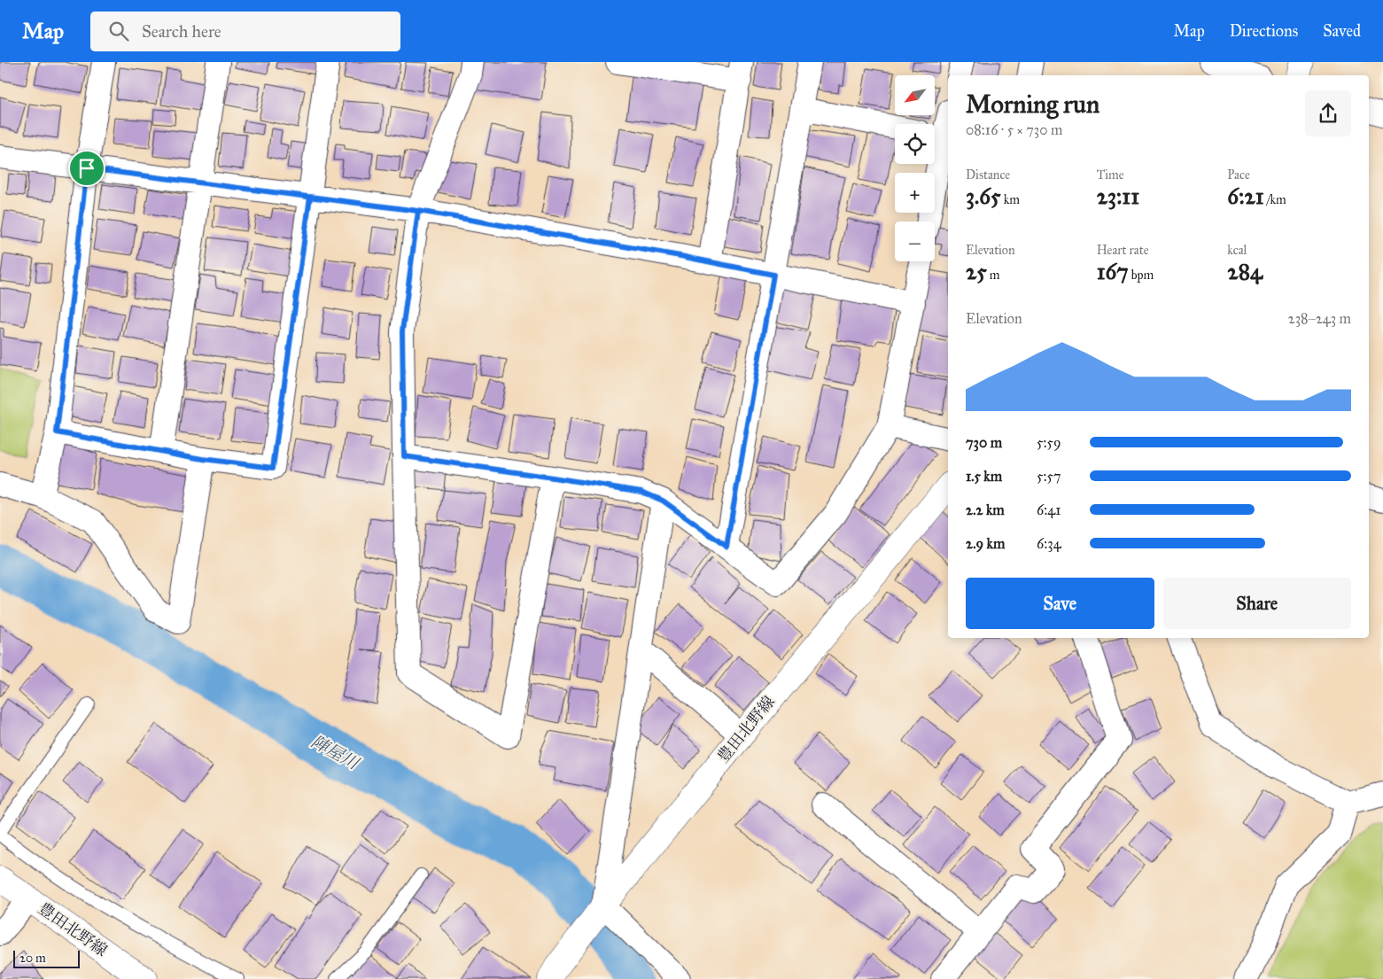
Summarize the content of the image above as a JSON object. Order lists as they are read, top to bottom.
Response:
{
  "streets": {
    "main road": ["豊田北野線"]
  },
  "water": ["陣屋川"],
  "scale_bar": "20 m",
  "north": "bottom left",
  "page": {
    "header": "Map",
    "search": "Search here",
    "nav": ["Map", "Directions", "Saved"],
    "map_buttons": ["+", "−"],
    "heading": ["Morning run", "08:16 · 5 × 730 m"],
    "stats": [
      ["Distance", "3.65 km"],
      ["Time", "23:11"],
      ["Pace", "6:21 /km"],
      ["Elevation", "25 m"],
      ["Heart rate", "167 bpm"],
      ["kcal", "284"]
    ],
    "chart": ["Elevation", "238–243 m"],
    "list": [
      {
        "name": "730 m",
        "note": "5:59"
      },
      {
        "name": "1.5 km",
        "note": "5:57"
      },
      {
        "name": "2.2 km",
        "note": "6:41"
      },
      {
        "name": "2.9 km",
        "note": "6:34"
      }
    ],
    "buttons": ["Save", "Share"],
    "scale": "20 m"
  }
}
